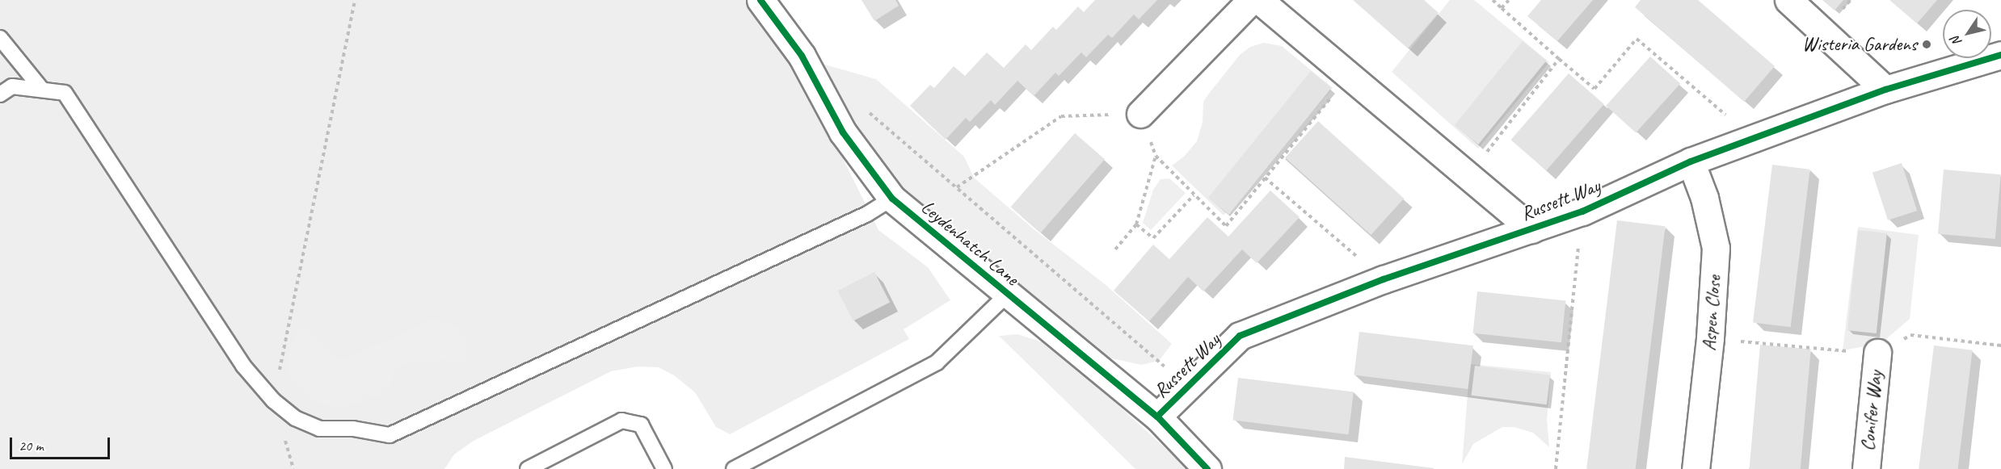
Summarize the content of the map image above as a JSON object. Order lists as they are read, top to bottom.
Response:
{
  "streets": {
    "street": [
      "Russett Way",
      "Leydenhatch Lane",
      "Aspen Close",
      "Conifer Way"
    ]
  },
  "crossings": [
    ["Russett Way", "Leydenhatch Lane"],
    ["Russett Way", "Aspen Close"]
  ],
  "places": ["Wisteria Gardens"],
  "scale_bar": "20 m",
  "north": "bottom left"
}
